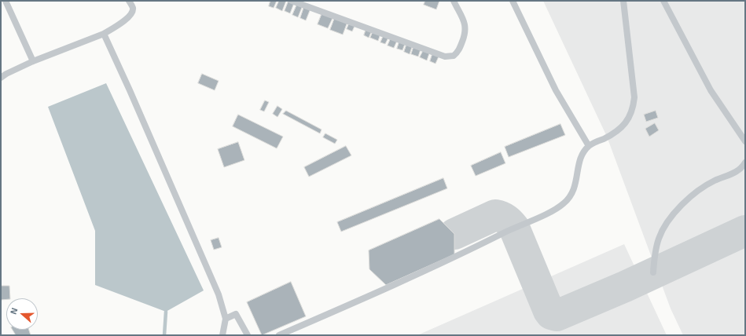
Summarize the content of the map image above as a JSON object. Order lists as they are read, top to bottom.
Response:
{
  "north": "left"
}
